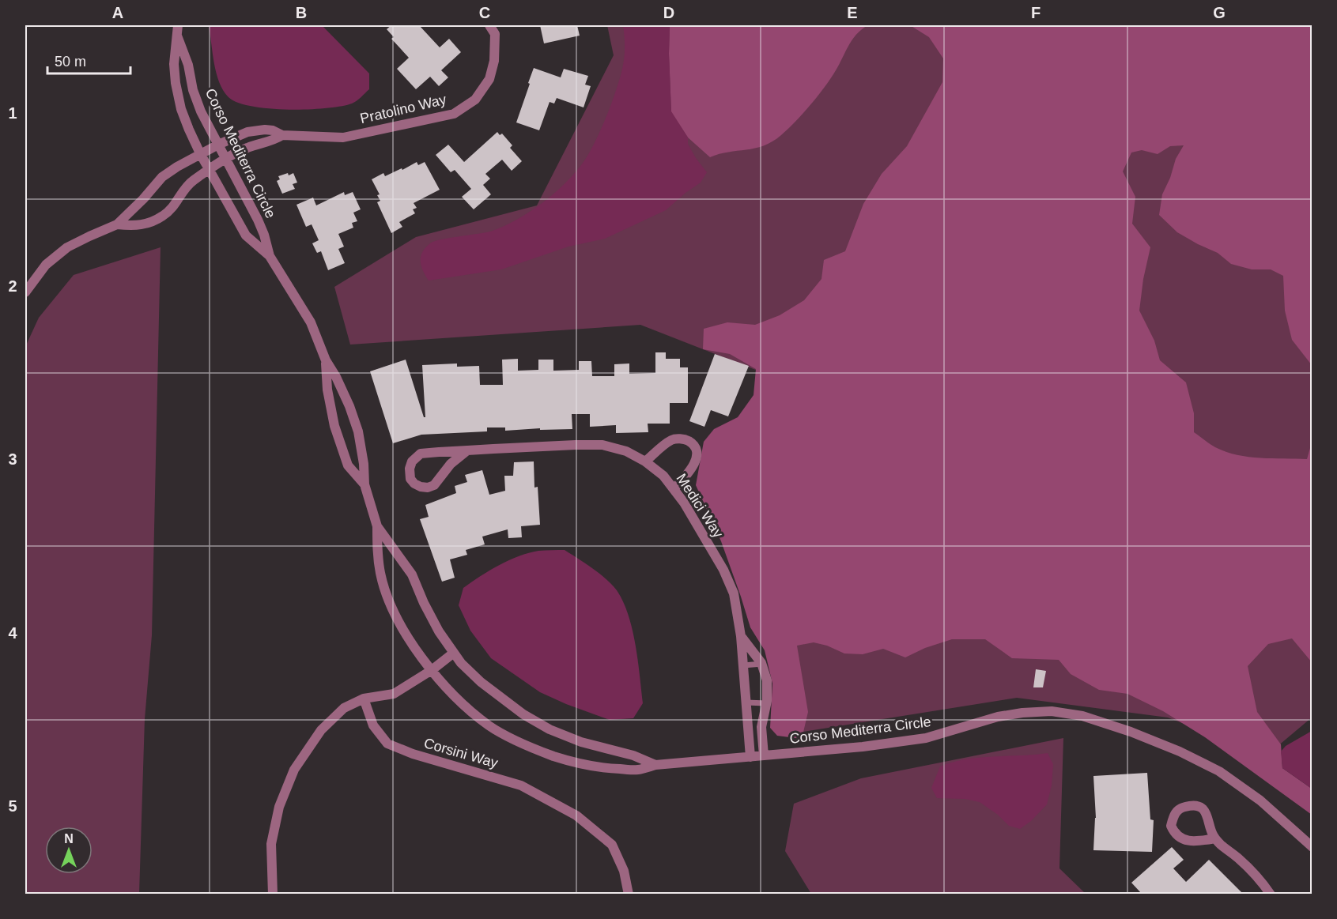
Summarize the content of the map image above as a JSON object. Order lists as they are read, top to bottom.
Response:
{
  "streets": {
    "street": [
      "Pratolino Way",
      "Corso Mediterra Circle",
      "Medici Way",
      "Corsini Way"
    ]
  },
  "crossings": [
    ["Pratolino Way", "Corso Mediterra Circle"],
    ["Corso Mediterra Circle", "Medici Way"]
  ],
  "scale_bar": "50 m",
  "north": "top",
  "grid": {
    "columns": [
      "A",
      "B",
      "C",
      "D",
      "E",
      "F",
      "G"
    ],
    "rows": [
      "1",
      "2",
      "3",
      "4",
      "5"
    ]
  }
}
